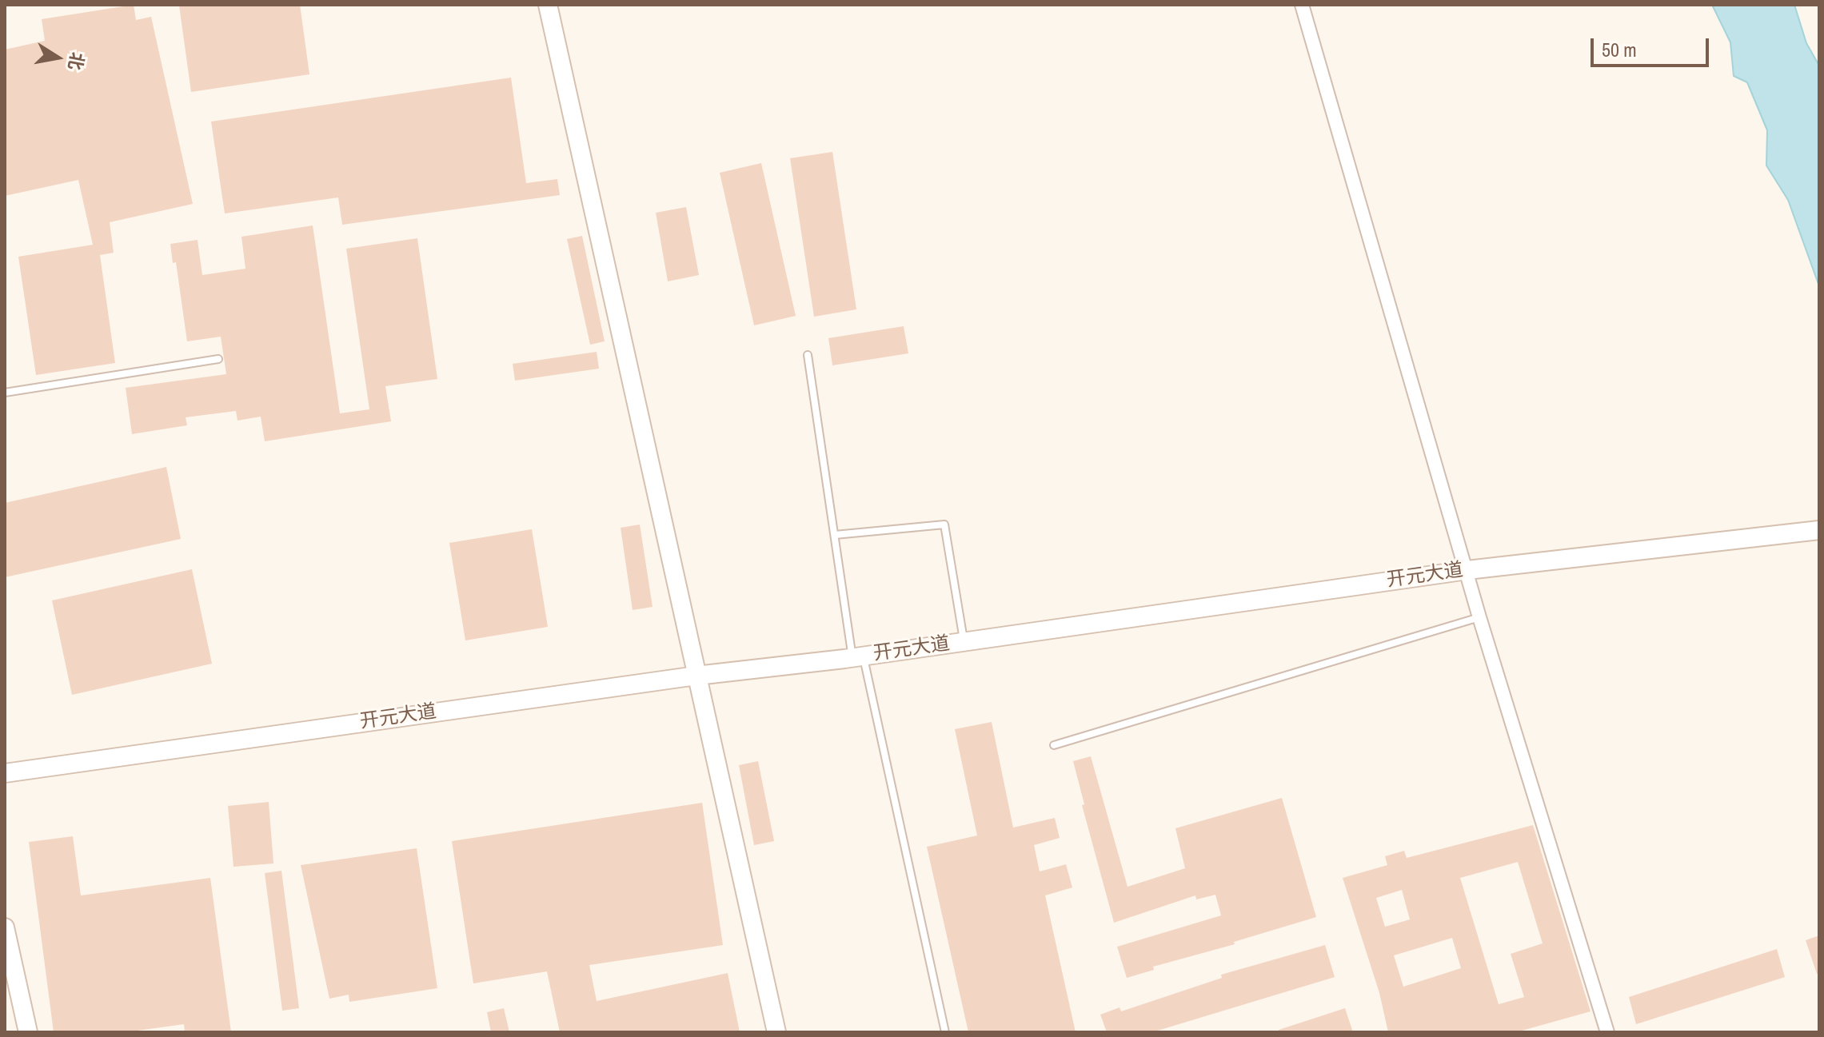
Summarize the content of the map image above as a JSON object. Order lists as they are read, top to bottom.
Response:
{
  "streets": {
    "street": ["开元大道"]
  },
  "scale_bar": "50 m",
  "north": "right"
}
